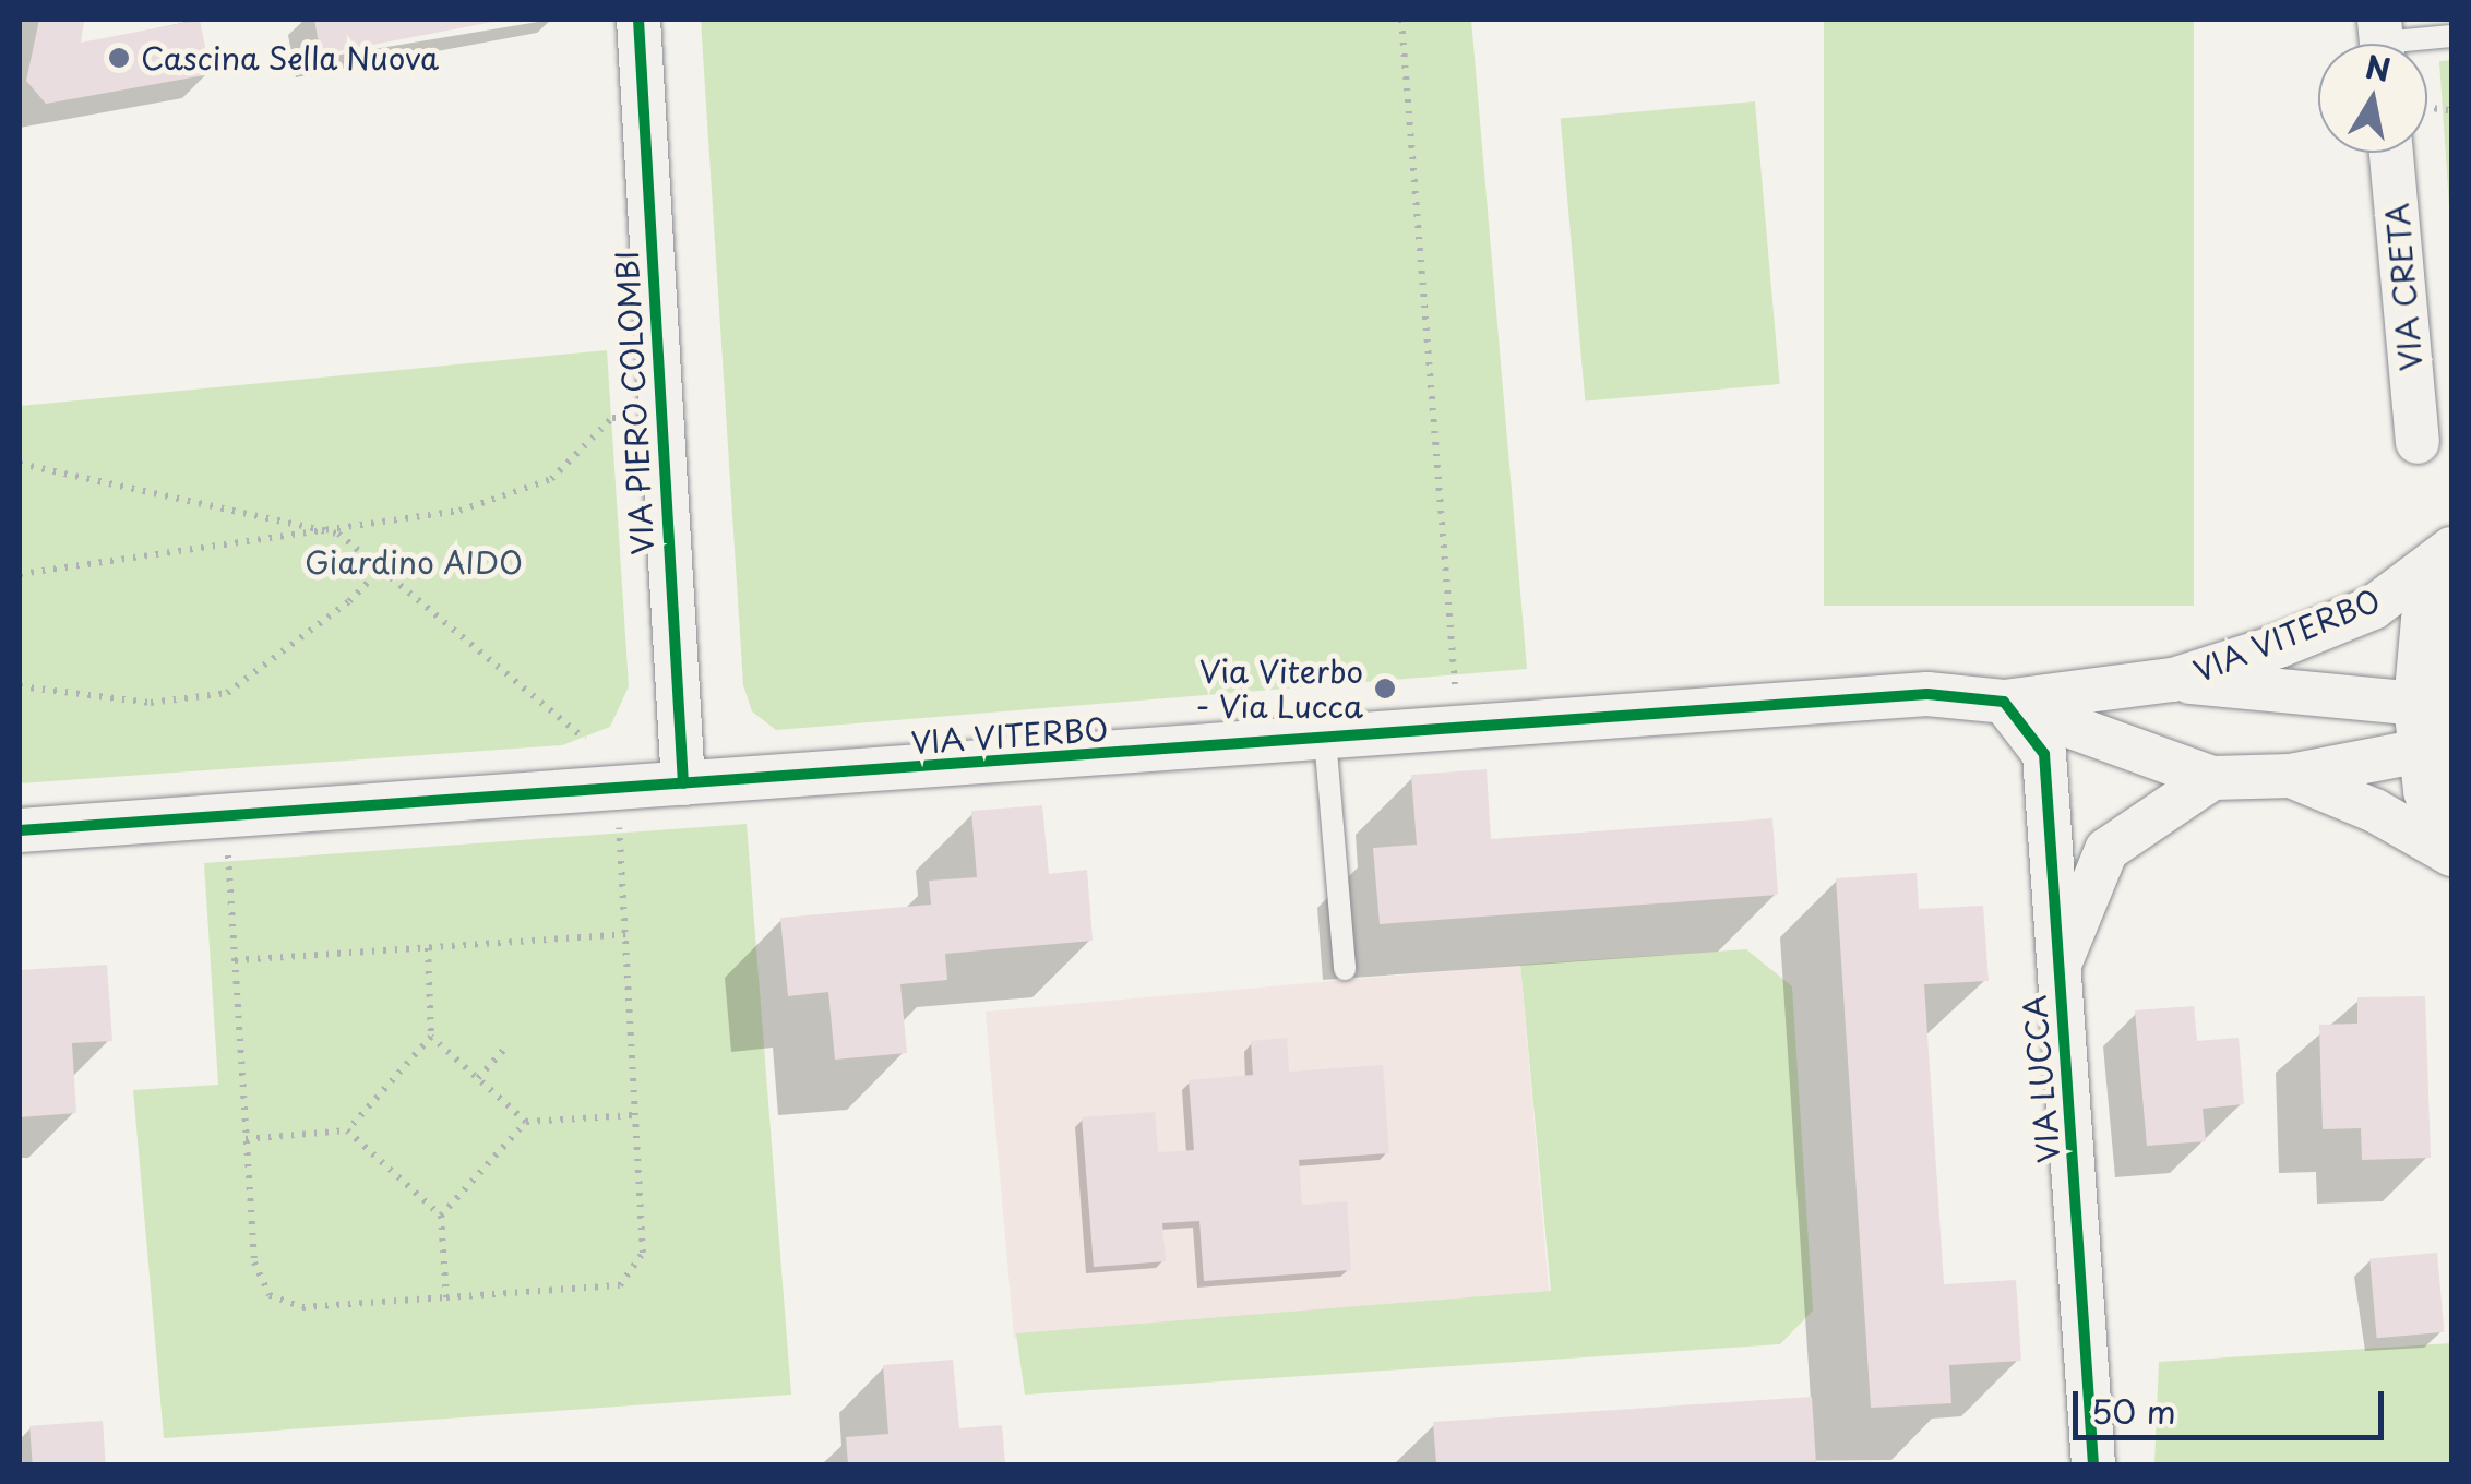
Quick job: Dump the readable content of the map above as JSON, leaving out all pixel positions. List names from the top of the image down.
{
  "streets": {
    "street": [
      "VIA CRETA",
      "VIA PIERO COLOMBI",
      "VIA VITERBO",
      "VIA LUCCA"
    ]
  },
  "crossings": [
    ["VIA PIERO COLOMBI", "VIA VITERBO"],
    ["VIA VITERBO", "VIA LUCCA"]
  ],
  "parks": ["Giardino AIDO"],
  "places": ["Cascina Sella Nuova", "Via Viterbo - Via Lucca"],
  "scale_bar": "50 m",
  "north": "top"
}
